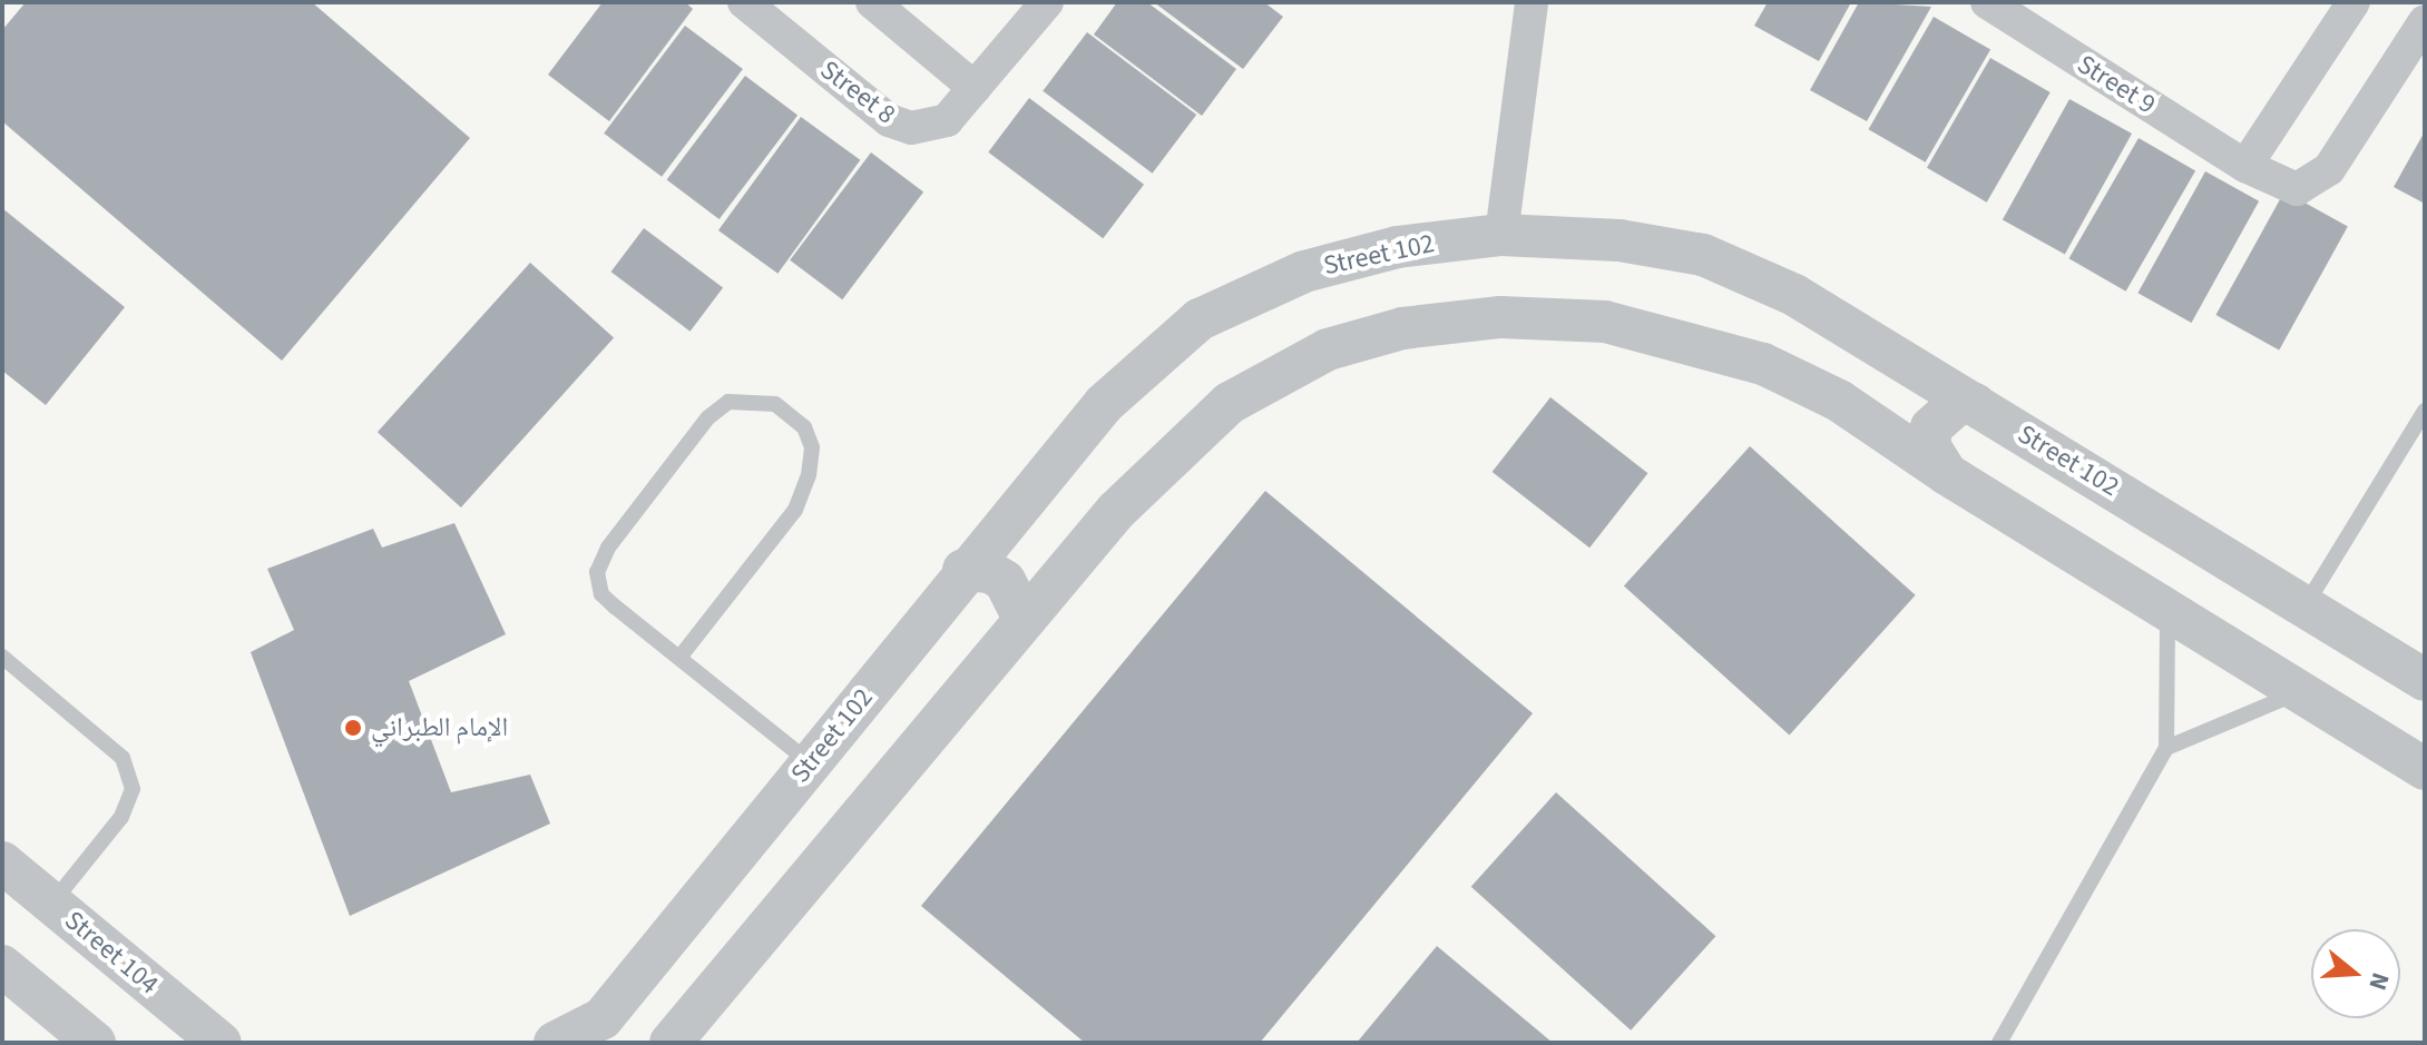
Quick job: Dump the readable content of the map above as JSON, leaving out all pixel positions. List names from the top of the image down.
{
  "streets": {
    "street": [
      "Street 9",
      "Street 8",
      "Street 102",
      "Street 104"
    ]
  },
  "places": ["الإمام الطبراني"],
  "north": "right"
}
